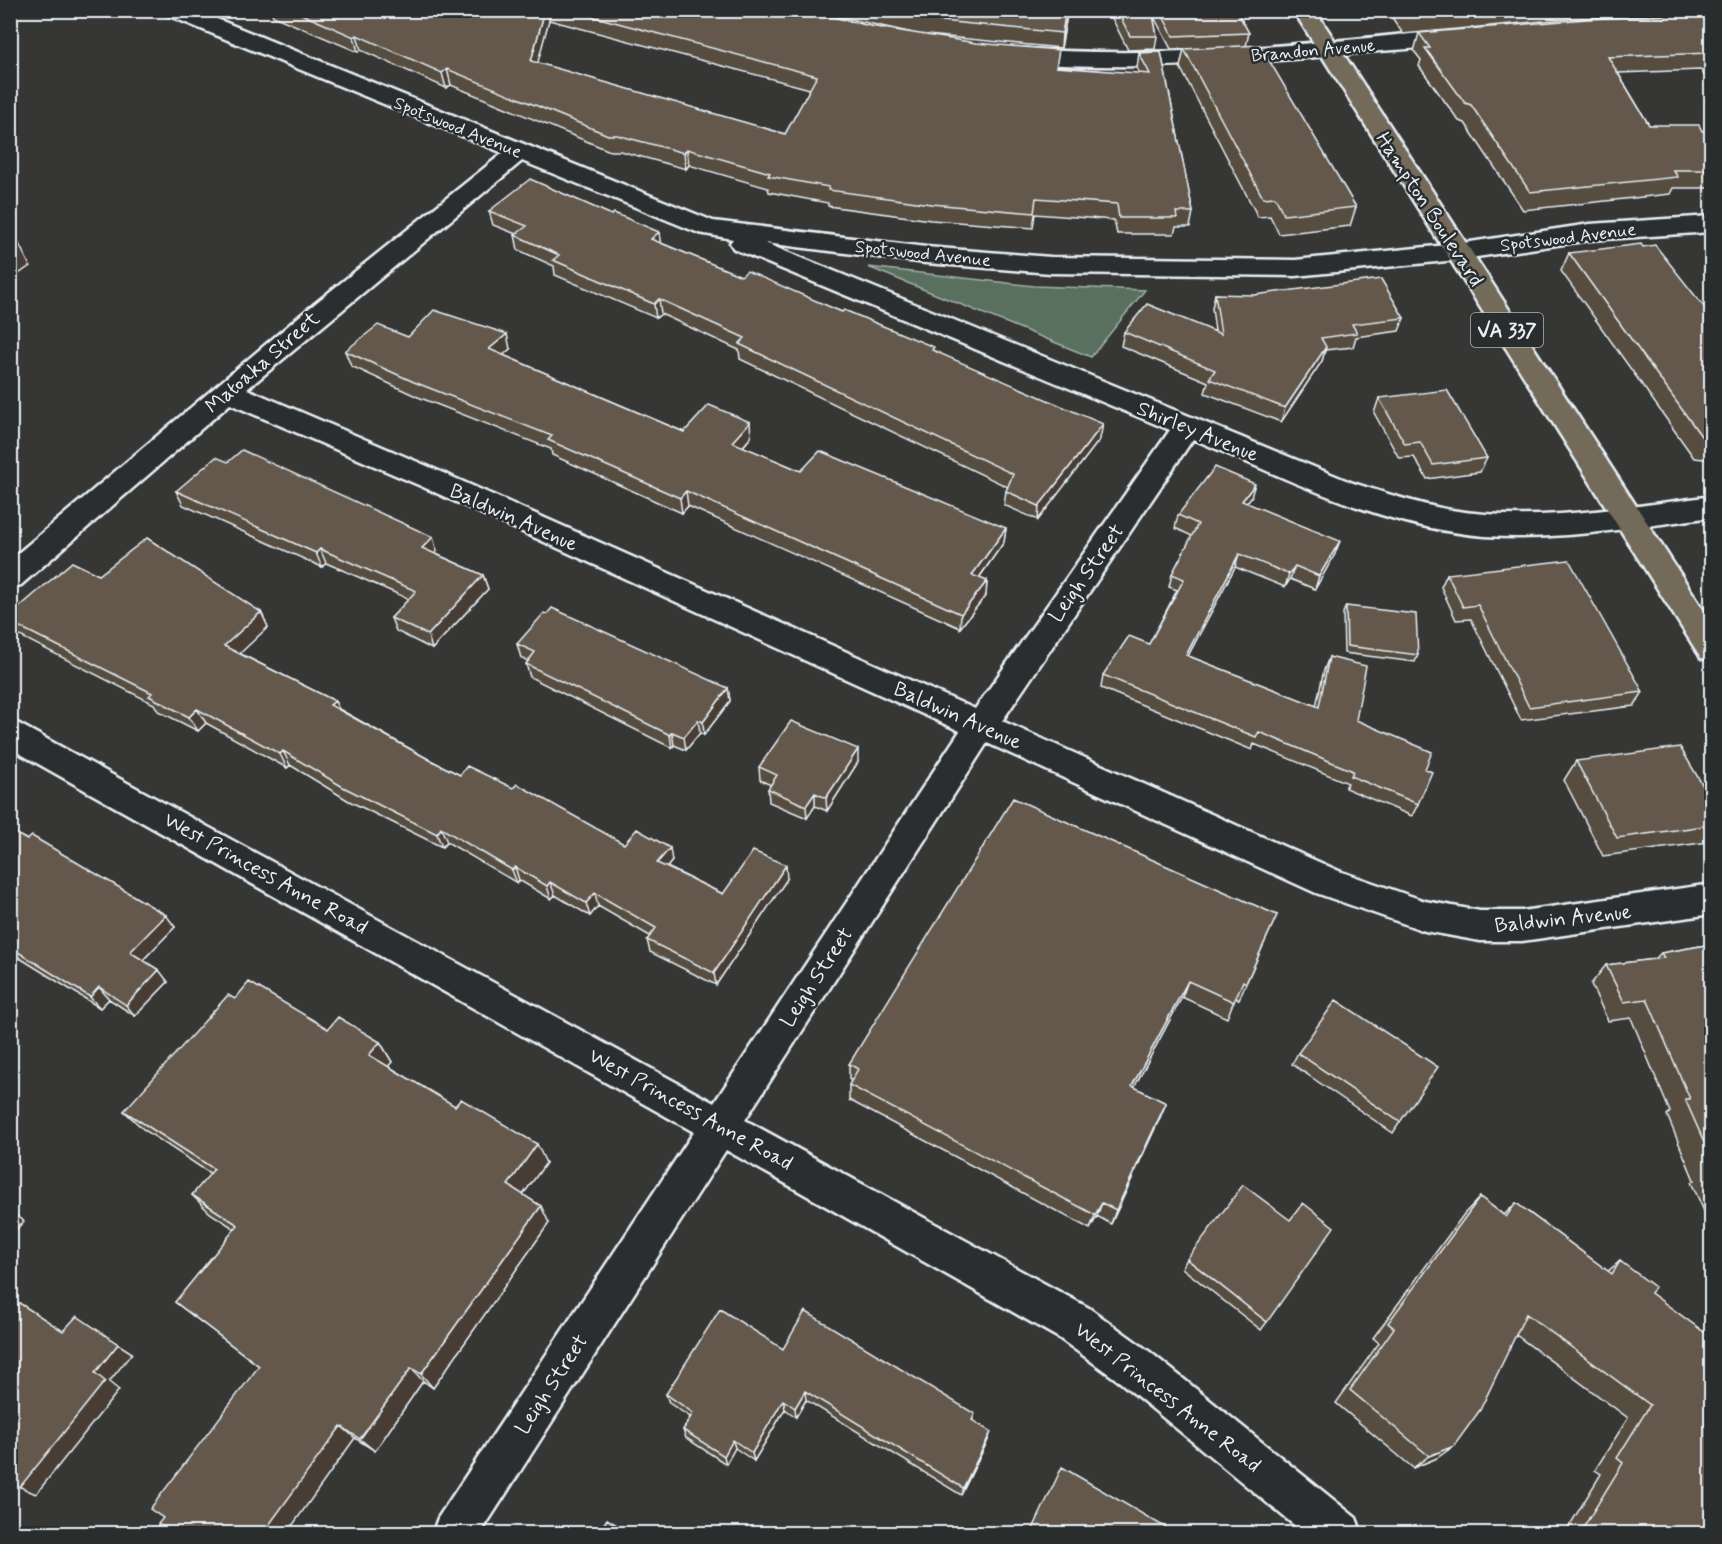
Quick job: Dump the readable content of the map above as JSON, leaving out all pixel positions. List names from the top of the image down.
{
  "streets": {
    "main road": ["Hampton Boulevard", "VA 337"],
    "street": [
      "Brandon Avenue",
      "Spotswood Avenue",
      "Matoaka Street",
      "Shirley Avenue",
      "Baldwin Avenue",
      "Leigh Street",
      "West Princess Anne Road"
    ]
  },
  "crossings": [
    ["Brandon Avenue", "Hampton Boulevard"],
    ["Spotswood Avenue", "Hampton Boulevard"],
    ["Spotswood Avenue", "Matoaka Street"],
    ["Spotswood Avenue", "Shirley Avenue"],
    ["Hampton Boulevard", "Shirley Avenue"],
    ["Matoaka Street", "Baldwin Avenue"],
    ["Shirley Avenue", "Leigh Street"],
    ["Baldwin Avenue", "Leigh Street"],
    ["Leigh Street", "West Princess Anne Road"]
  ]
}
